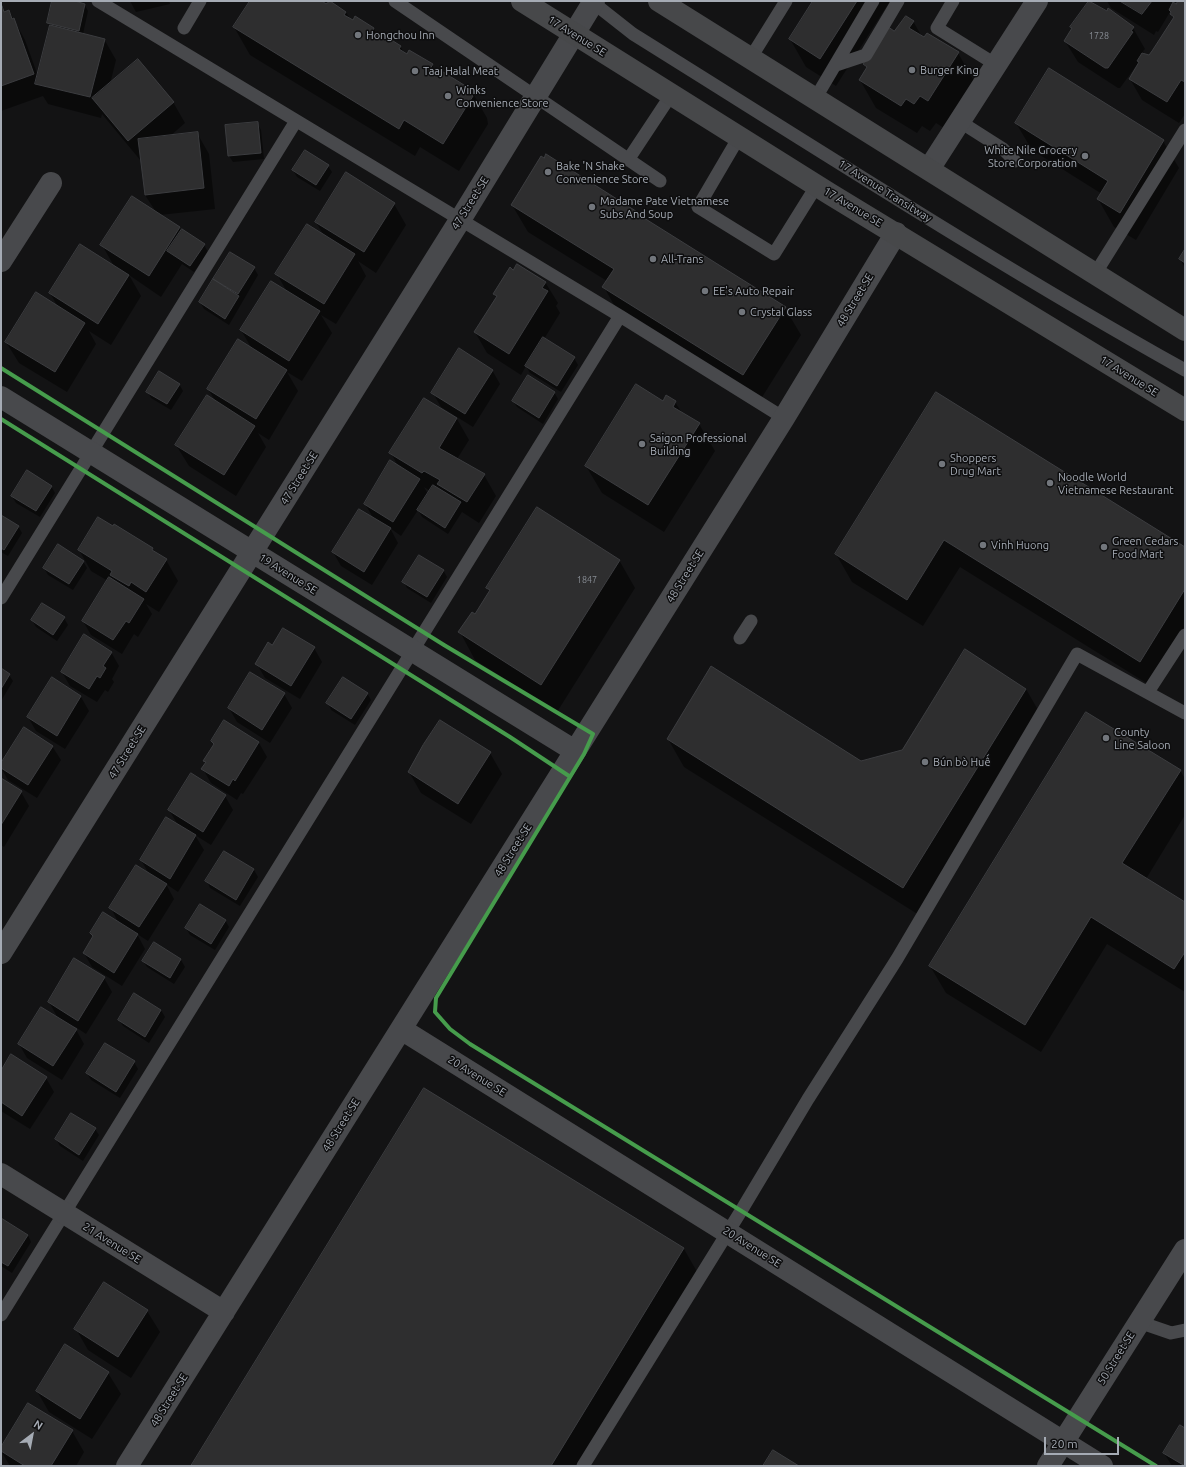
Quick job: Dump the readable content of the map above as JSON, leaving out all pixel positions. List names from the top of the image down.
{
  "streets": {
    "main road": ["17 Avenue SE"],
    "street": [
      "47 Street SE",
      "48 Street SE",
      "19 Avenue SE",
      "20 Avenue SE",
      "21 Avenue SE",
      "50 Street SE"
    ],
    "lane": ["17 Avenue Transitway"]
  },
  "crossings": [
    ["17 Avenue SE", "47 Street SE"],
    ["17 Avenue SE", "48 Street SE"],
    ["17 Avenue Transitway", "47 Street SE"],
    ["47 Street SE", "19 Avenue SE"],
    ["48 Street SE", "19 Avenue SE"],
    ["48 Street SE", "20 Avenue SE"],
    ["48 Street SE", "21 Avenue SE"],
    ["20 Avenue SE", "50 Street SE"]
  ],
  "places": [
    "Hongchou Inn",
    "Burger King",
    "Taaj Halal Meat",
    "Winks Convenience Store",
    "White Nile Grocery Store Corporation",
    "Bake 'N Shake Convenience Store",
    "Madame Pate Vietnamese Subs And Soup",
    "All-Trans",
    "EE's Auto Repair",
    "Crystal Glass",
    "Saigon Professional Building",
    "Shoppers Drug Mart",
    "Noodle World Vietnamese Restaurant",
    "Vinh Huong",
    "Green Cedars Food Mart",
    "County Line Saloon",
    "Bún bò Huế"
  ],
  "house_numbers": ["1728", "1847"],
  "scale_bar": "20 m",
  "north": "top right"
}
